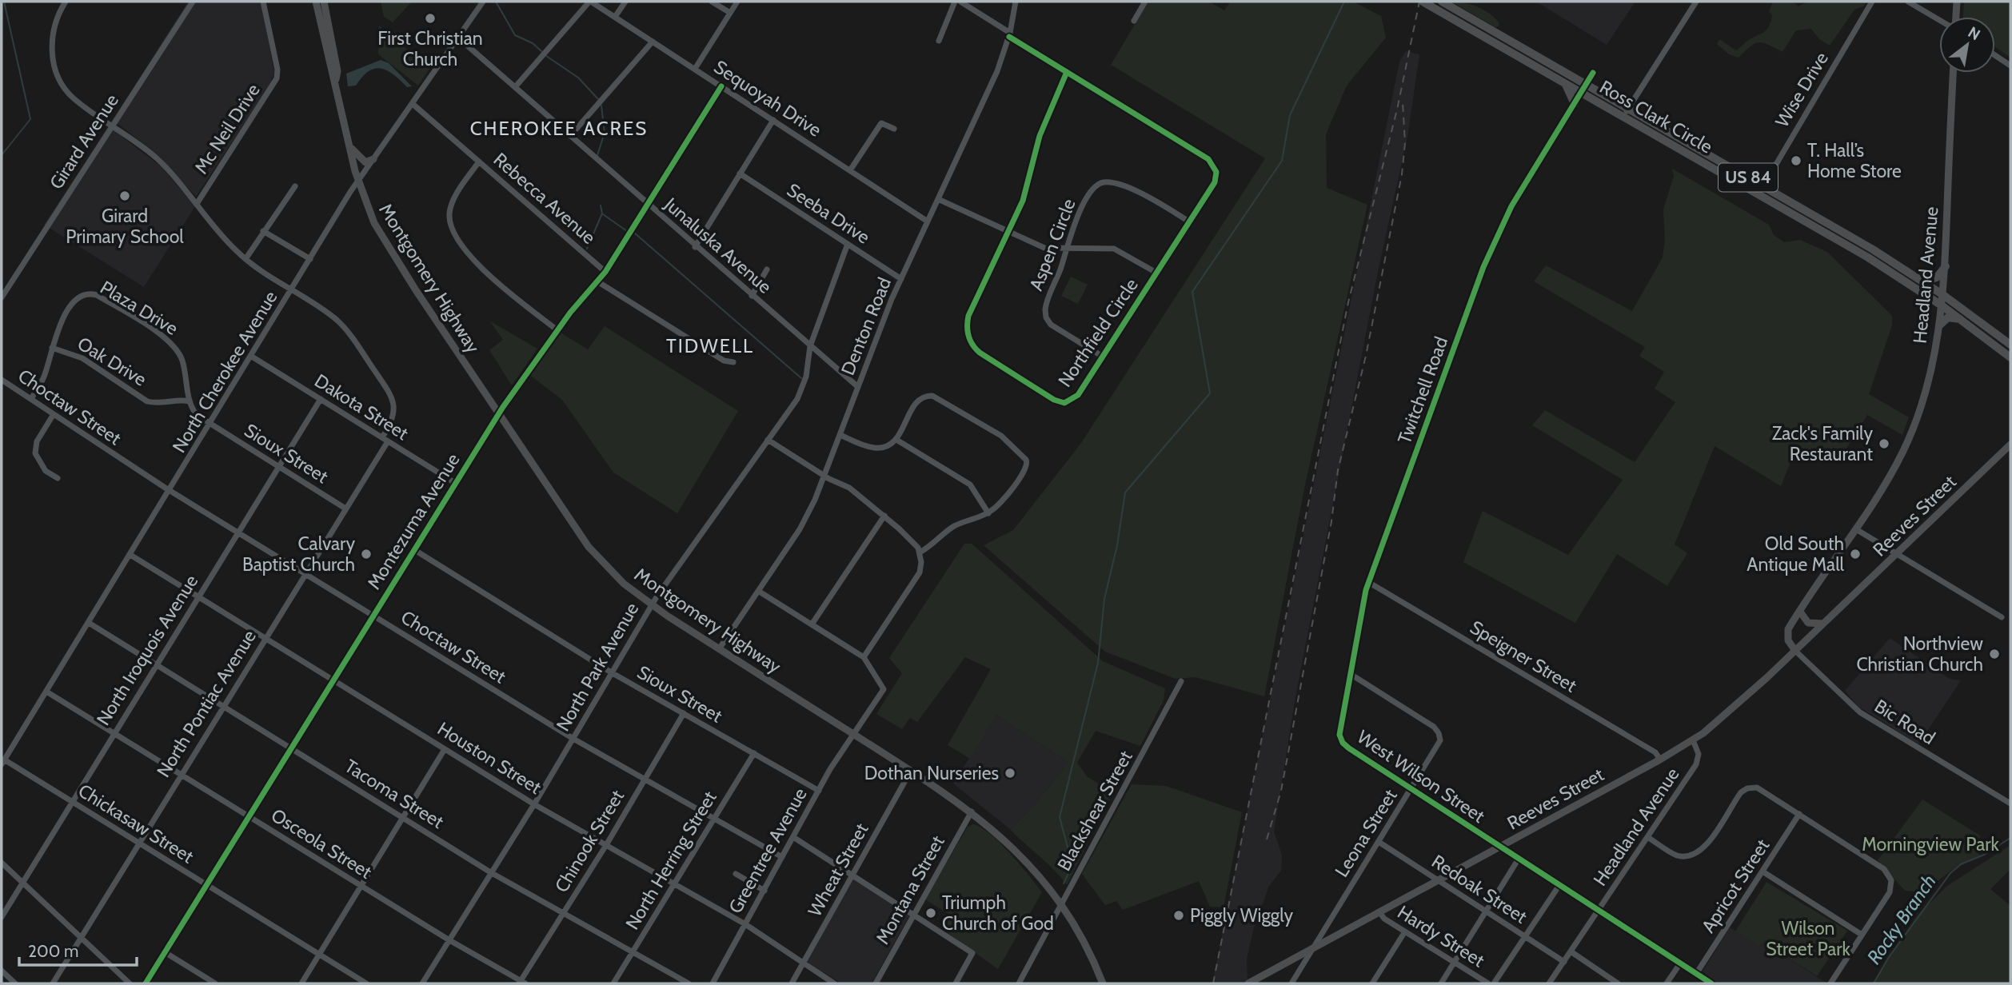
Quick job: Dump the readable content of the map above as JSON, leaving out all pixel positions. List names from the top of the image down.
{
  "streets": {
    "highway": ["Ross Clark Circle", "US 84"],
    "main road": ["Headland Avenue", "Montgomery Highway", "Reeves Street"],
    "street": [
      "Wise Drive",
      "Sequoyah Drive",
      "Mc Neil Drive",
      "Girard Avenue",
      "Rebecca Avenue",
      "Seeba Drive",
      "Aspen Circle",
      "Junaluska Avenue",
      "Plaza Drive",
      "Denton Road",
      "Northfield Circle",
      "Oak Drive",
      "North Cherokee Avenue",
      "Twitchell Road",
      "Choctaw Street",
      "Dakota Street",
      "Sioux Street",
      "Montezuma Avenue",
      "North Iroquois Avenue",
      "Speigner Street",
      "North Park Avenue",
      "North Pontiac Avenue",
      "Bic Road",
      "Houston Street",
      "West Wilson Street",
      "Tacoma Street",
      "Blackshear Street",
      "Chickasaw Street",
      "Leona Street",
      "Chinook Street",
      "Osceola Street",
      "Greentree Avenue",
      "North Herring Street",
      "Wheat Street",
      "Apricot Street",
      "Redoak Street",
      "Montana Street",
      "Hardy Street"
    ]
  },
  "crossings": [
    ["Wise Drive", "Ross Clark Circle"],
    ["Sequoyah Drive", "Denton Road"],
    ["Sequoyah Drive", "Montezuma Avenue"],
    ["Ross Clark Circle", "Headland Avenue"],
    ["Ross Clark Circle", "Twitchell Road"],
    ["Mc Neil Drive", "North Pontiac Avenue"],
    ["Girard Avenue", "North Pontiac Avenue"],
    ["Rebecca Avenue", "North Cherokee Avenue"],
    ["Rebecca Avenue", "Montezuma Avenue"],
    ["Seeba Drive", "Denton Road"],
    ["Seeba Drive", "North Park Avenue"],
    ["Aspen Circle", "Northfield Circle"],
    ["Junaluska Avenue", "Denton Road"],
    ["Junaluska Avenue", "North Cherokee Avenue"],
    ["Junaluska Avenue", "Montezuma Avenue"],
    ["Junaluska Avenue", "North Park Avenue"],
    ["Headland Avenue", "Reeves Street"],
    ["Headland Avenue", "Bic Road"],
    ["Headland Avenue", "West Wilson Street"],
    ["Headland Avenue", "Redoak Street"],
    ["Montgomery Highway", "Denton Road"],
    ["Montgomery Highway", "North Cherokee Avenue"],
    ["Montgomery Highway", "Montezuma Avenue"],
    ["Montgomery Highway", "North Park Avenue"],
    ["Montgomery Highway", "Blackshear Street"],
    ["Montgomery Highway", "Greentree Avenue"],
    ["Montgomery Highway", "Wheat Street"],
    ["Montgomery Highway", "Montana Street"],
    ["Plaza Drive", "Oak Drive"],
    ["Plaza Drive", "Choctaw Street"],
    ["Denton Road", "Northfield Circle"],
    ["North Cherokee Avenue", "Choctaw Street"],
    ["North Cherokee Avenue", "Dakota Street"],
    ["North Cherokee Avenue", "Sioux Street"],
    ["North Cherokee Avenue", "North Pontiac Avenue"],
    ["North Cherokee Avenue", "Houston Street"],
    ["North Cherokee Avenue", "Tacoma Street"],
    ["North Cherokee Avenue", "Chickasaw Street"],
    ["North Cherokee Avenue", "Osceola Street"],
    ["Twitchell Road", "Speigner Street"],
    ["Twitchell Road", "West Wilson Street"],
    ["Twitchell Road", "Leona Street"],
    ["Choctaw Street", "Montezuma Avenue"],
    ["Choctaw Street", "North Iroquois Avenue"],
    ["Choctaw Street", "North Park Avenue"],
    ["Choctaw Street", "North Pontiac Avenue"],
    ["Choctaw Street", "Chinook Street"],
    ["Choctaw Street", "Greentree Avenue"],
    ["Choctaw Street", "North Herring Street"],
    ["Dakota Street", "Montezuma Avenue"],
    ["Dakota Street", "North Iroquois Avenue"],
    ["Dakota Street", "North Pontiac Avenue"],
    ["Sioux Street", "Montezuma Avenue"],
    ["Sioux Street", "North Iroquois Avenue"],
    ["Sioux Street", "North Park Avenue"],
    ["Sioux Street", "North Pontiac Avenue"],
    ["Sioux Street", "Chinook Street"],
    ["Sioux Street", "Greentree Avenue"],
    ["Sioux Street", "North Herring Street"],
    ["Reeves Street", "Speigner Street"],
    ["Reeves Street", "Bic Road"],
    ["Reeves Street", "West Wilson Street"],
    ["Reeves Street", "Leona Street"],
    ["Reeves Street", "Redoak Street"],
    ["Reeves Street", "Hardy Street"],
    ["Montezuma Avenue", "Houston Street"],
    ["Montezuma Avenue", "Tacoma Street"],
    ["Montezuma Avenue", "Chickasaw Street"],
    ["Montezuma Avenue", "Osceola Street"],
    ["North Iroquois Avenue", "Houston Street"],
    ["North Iroquois Avenue", "Tacoma Street"],
    ["North Iroquois Avenue", "Chickasaw Street"],
    ["North Iroquois Avenue", "Osceola Street"],
    ["North Park Avenue", "Houston Street"],
    ["North Park Avenue", "Tacoma Street"],
    ["North Park Avenue", "Osceola Street"],
    ["North Pontiac Avenue", "Houston Street"],
    ["North Pontiac Avenue", "Tacoma Street"],
    ["North Pontiac Avenue", "Chickasaw Street"],
    ["North Pontiac Avenue", "Osceola Street"],
    ["Houston Street", "Chinook Street"],
    ["Houston Street", "Greentree Avenue"],
    ["Houston Street", "North Herring Street"],
    ["Houston Street", "Wheat Street"],
    ["West Wilson Street", "Leona Street"],
    ["West Wilson Street", "Apricot Street"],
    ["Tacoma Street", "Chinook Street"],
    ["Tacoma Street", "North Herring Street"],
    ["Leona Street", "Redoak Street"],
    ["Chinook Street", "Osceola Street"]
  ],
  "districts": ["CHEROKEE ACRES", "TIDWELL"],
  "water": ["Rocky Branch"],
  "parks": ["Morningview Park", "Wilson Street Park"],
  "places": [
    "First Christian Church",
    "T. Hall’s Home Store",
    "Girard Primary School",
    "Zack's Family Restaurant",
    "Calvary Baptist Church",
    "Old South Antique Mall",
    "Northview Christian Church",
    "Dothan Nurseries",
    "Triumph Church of God",
    "Piggly Wiggly"
  ],
  "scale_bar": "200 m",
  "north": "top right"
}
